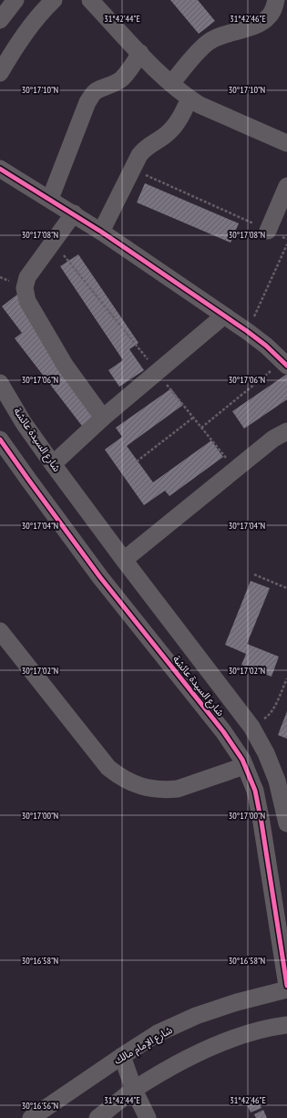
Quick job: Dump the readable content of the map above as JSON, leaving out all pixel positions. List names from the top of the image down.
{
  "streets": {
    "street": ["شارع السيدة عائشة", "شارع الإمام مالك"]
  },
  "coordinates": [
    "31°42'44\"E",
    "31°42'46\"E",
    "30°17'10\"N",
    "30°17'08\"N",
    "30°17'06\"N",
    "30°17'04\"N",
    "30°17'02\"N",
    "30°17'00\"N",
    "30°16'58\"N",
    "30°16'56\"N"
  ]
}
